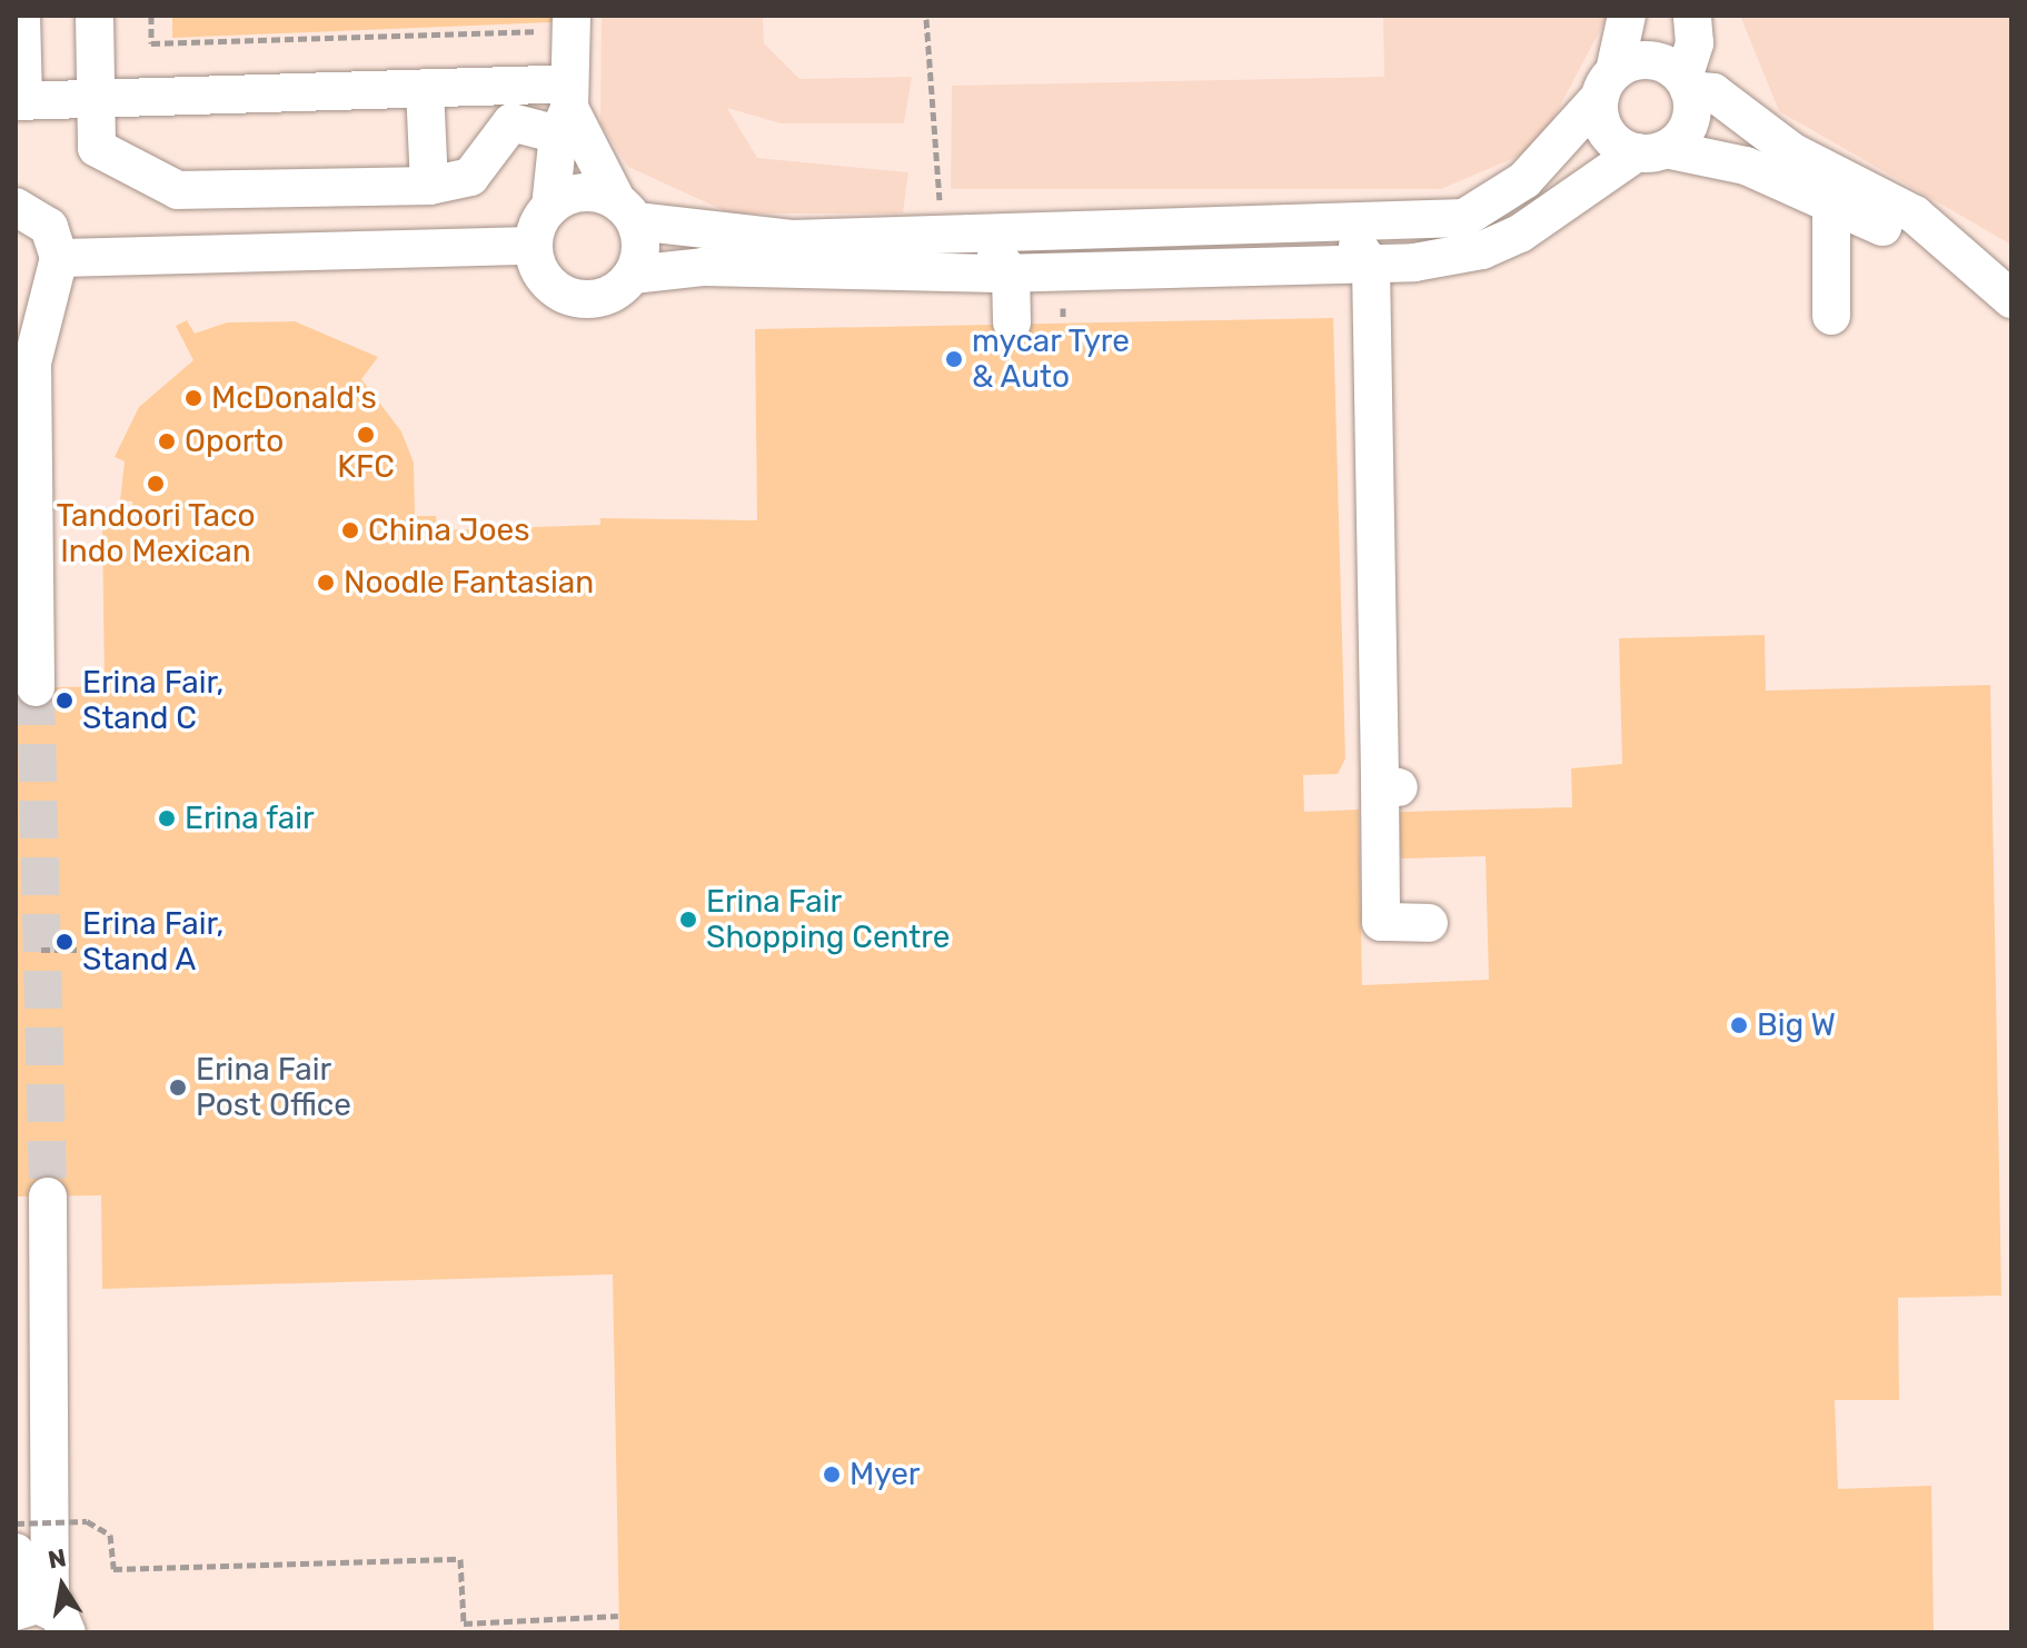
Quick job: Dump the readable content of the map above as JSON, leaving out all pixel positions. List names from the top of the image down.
{
  "places": [
    "mycar Tyre & Auto",
    "McDonald's",
    "KFC",
    "Oporto",
    "Tandoori Taco Indo Mexican",
    "China Joes",
    "Noodle Fantasian",
    "Erina Fair, Stand C",
    "Erina fair",
    "Erina Fair Shopping Centre",
    "Erina Fair, Stand A",
    "Big W",
    "Erina Fair Post Office",
    "Myer"
  ],
  "north": "top"
}
